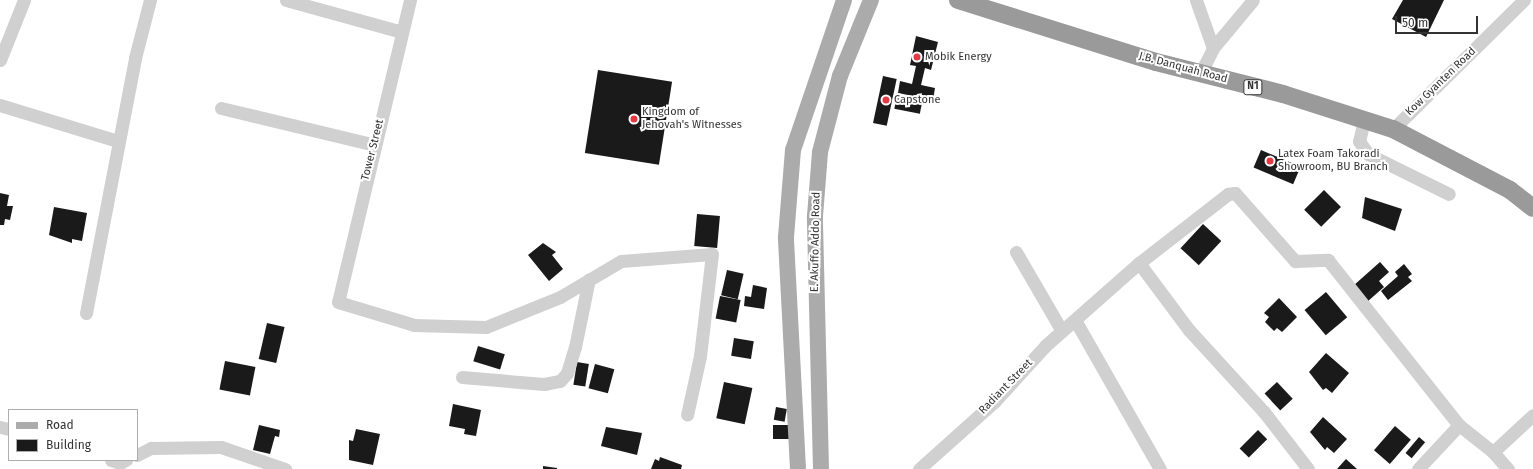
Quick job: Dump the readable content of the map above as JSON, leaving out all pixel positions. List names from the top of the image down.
{
  "streets": {
    "highway": ["J.B. Danquah Road", "N1"],
    "main road": ["E. Akuffo Addo Road"],
    "street": ["Kow Gyanten Road", "Tower Street", "Radiant Street"]
  },
  "crossings": [
    ["J.B. Danquah Road", "Kow Gyanten Road"]
  ],
  "places": [
    "Mobik Energy",
    "Capstone",
    "Kingdom of Jehovah's Witnesses",
    "Latex Foam Takoradi Showroom, BU Branch"
  ],
  "legend": ["Road", "Building"],
  "scale_bar": "50 m"
}
